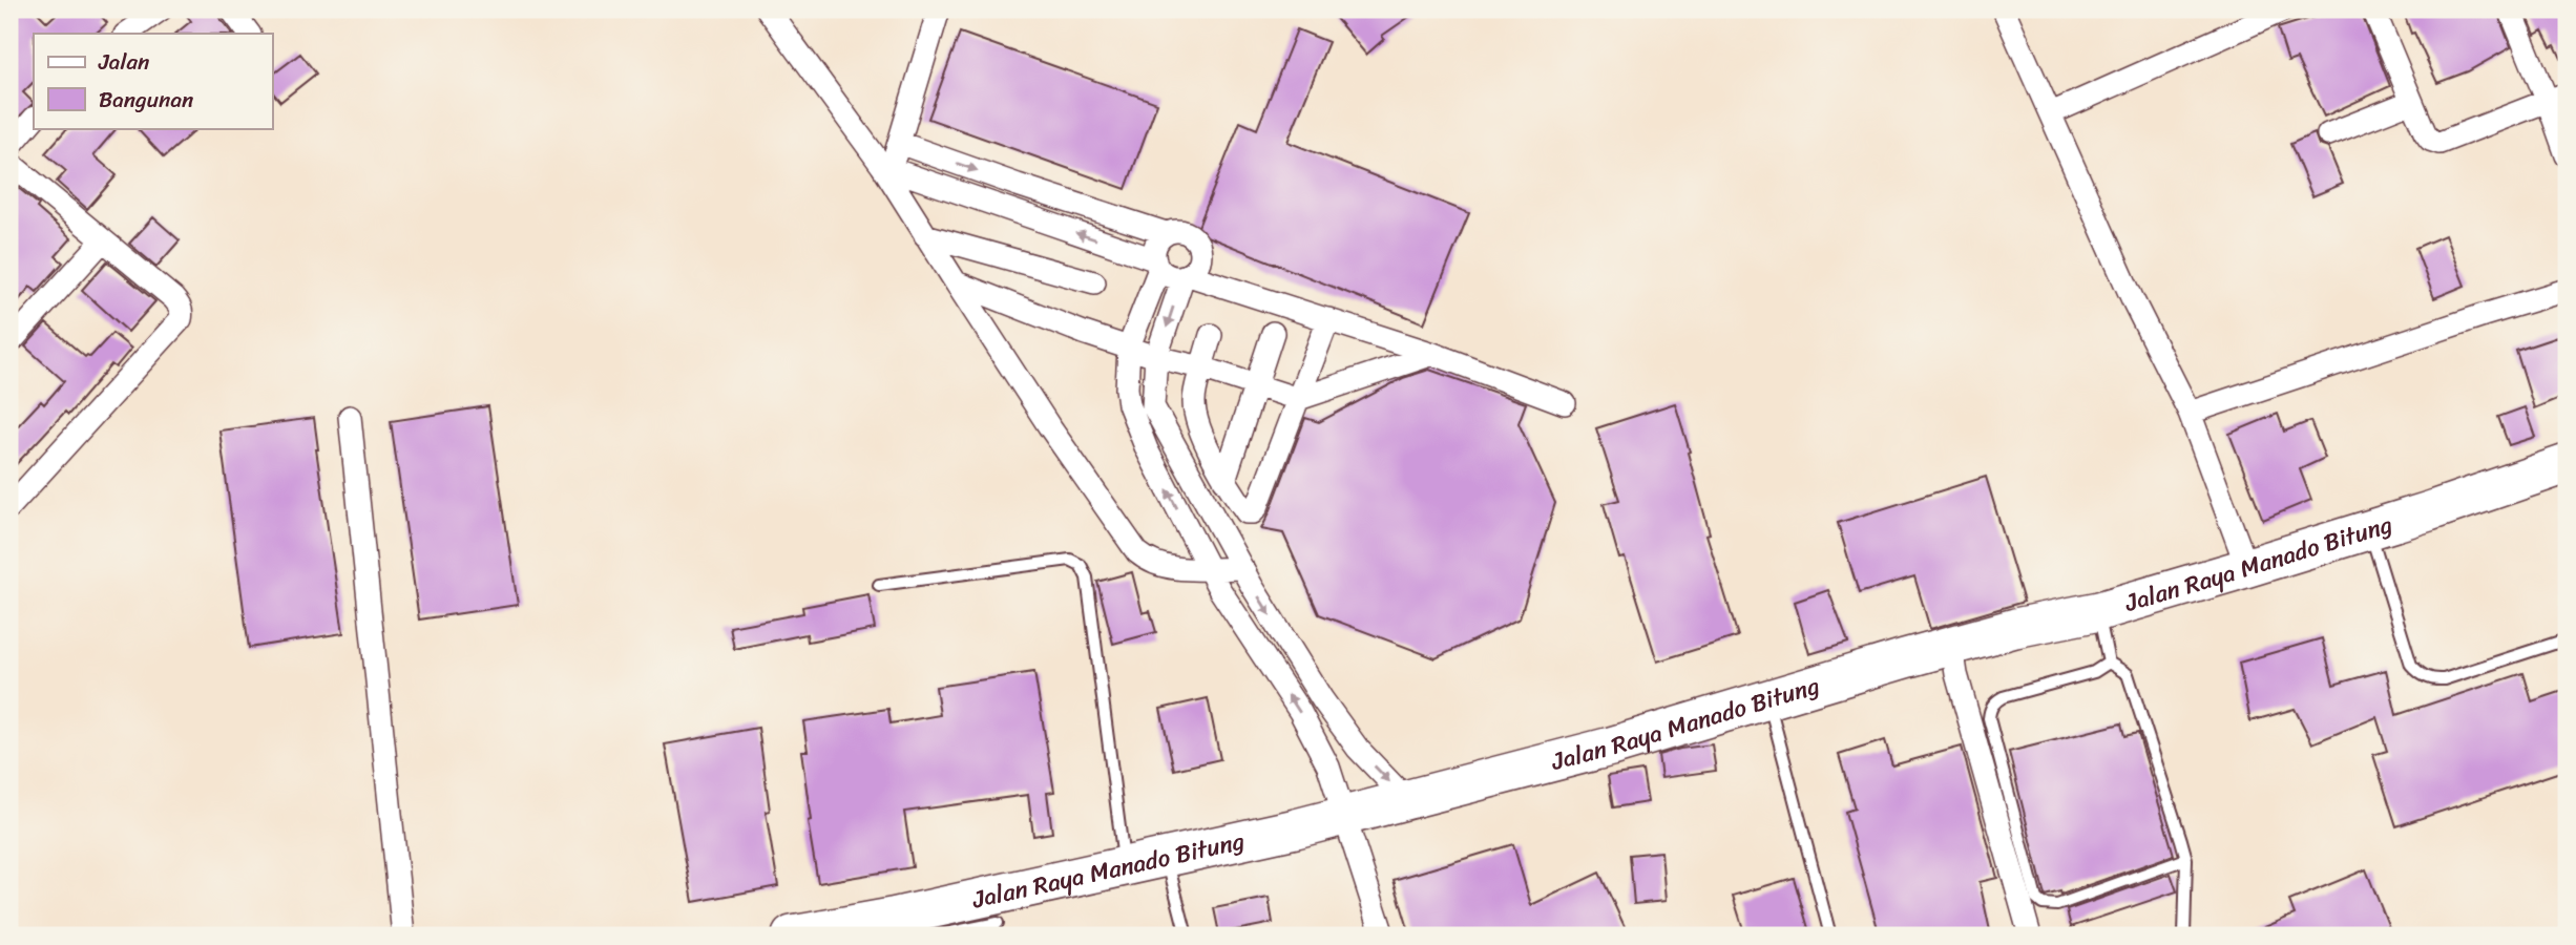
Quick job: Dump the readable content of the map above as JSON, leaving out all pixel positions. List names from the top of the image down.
{
  "streets": {
    "highway": ["Jalan Raya Manado Bitung"]
  },
  "legend": ["Jalan", "Bangunan"]
}
